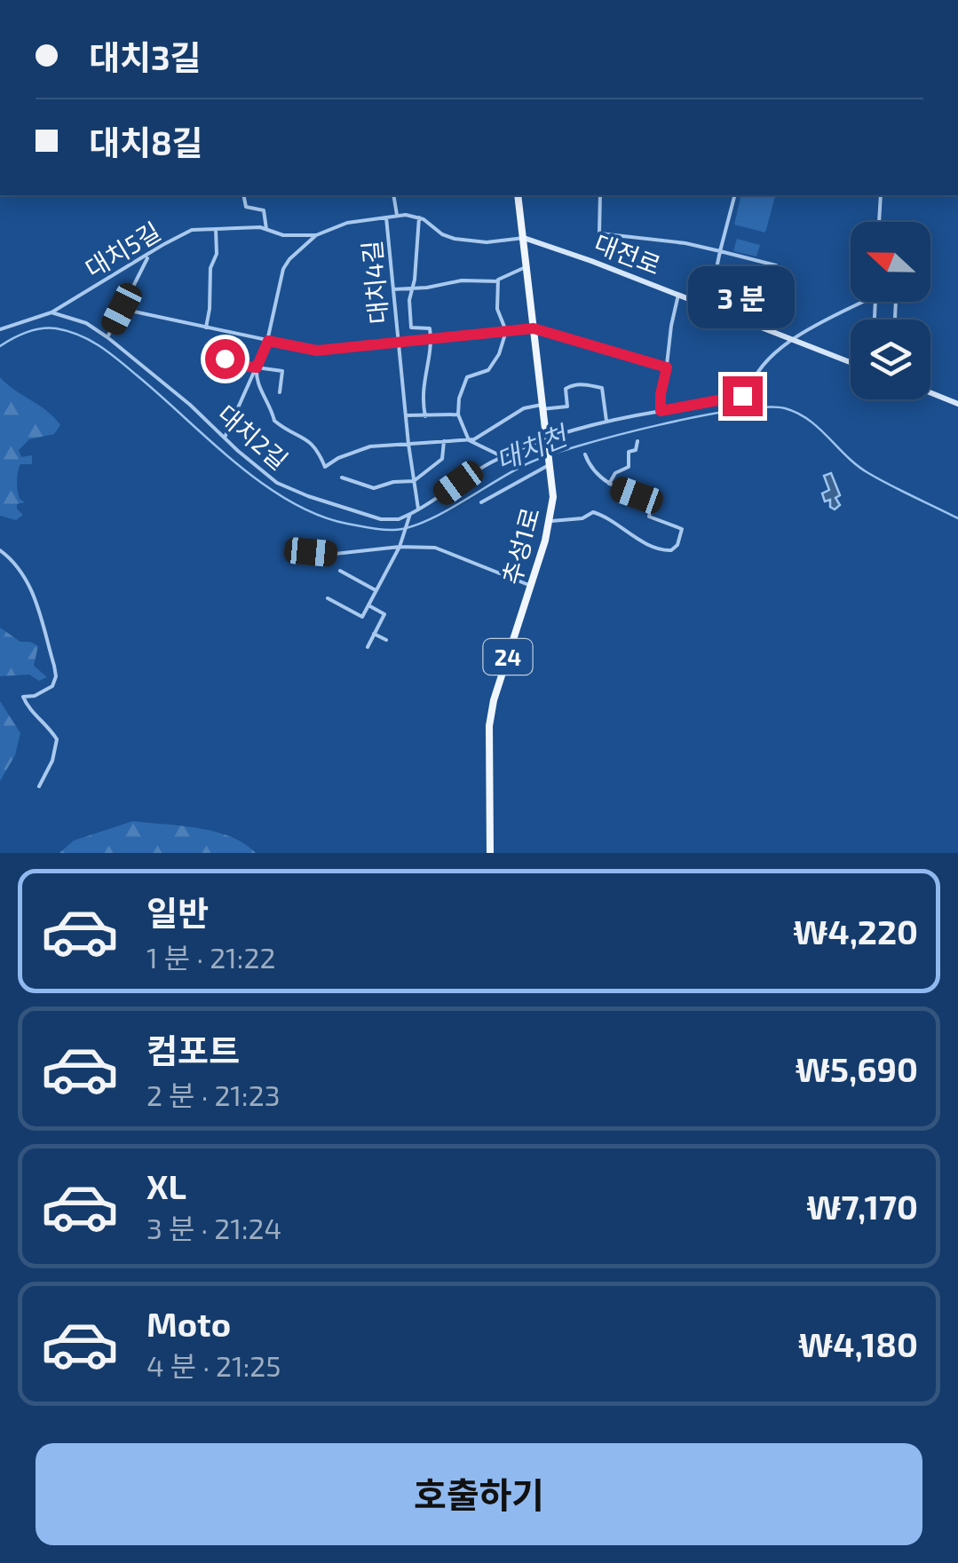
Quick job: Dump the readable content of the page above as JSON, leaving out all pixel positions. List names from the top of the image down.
{
  "streets": {
    "main road": ["추성1로", "24"],
    "street": [
      "대치5길",
      "대전로",
      "대치4길",
      "대치2길"
    ]
  },
  "crossings": [
    ["대치5길", "대전로"],
    ["대치5길", "대치4길"],
    ["대치5길", "대치2길"],
    ["대치5길", "추성1로"],
    ["대전로", "대치2길"],
    ["대전로", "추성1로"],
    ["대치4길", "추성1로"],
    ["대치2길", "추성1로"]
  ],
  "water": ["대치천"],
  "north": "left",
  "page": {
    "banner": ["대치3길", "대치8길"],
    "bubble": "3 분",
    "list": [
      {
        "name": "일반",
        "note": "1 분 · 21:22",
        "value": "₩4,220"
      },
      {
        "name": "컴포트",
        "note": "2 분 · 21:23",
        "value": "₩5,690"
      },
      {
        "name": "XL",
        "note": "3 분 · 21:24",
        "value": "₩7,170"
      },
      {
        "name": "Moto",
        "note": "4 분 · 21:25",
        "value": "₩4,180"
      }
    ],
    "buttons": "호출하기"
  }
}
